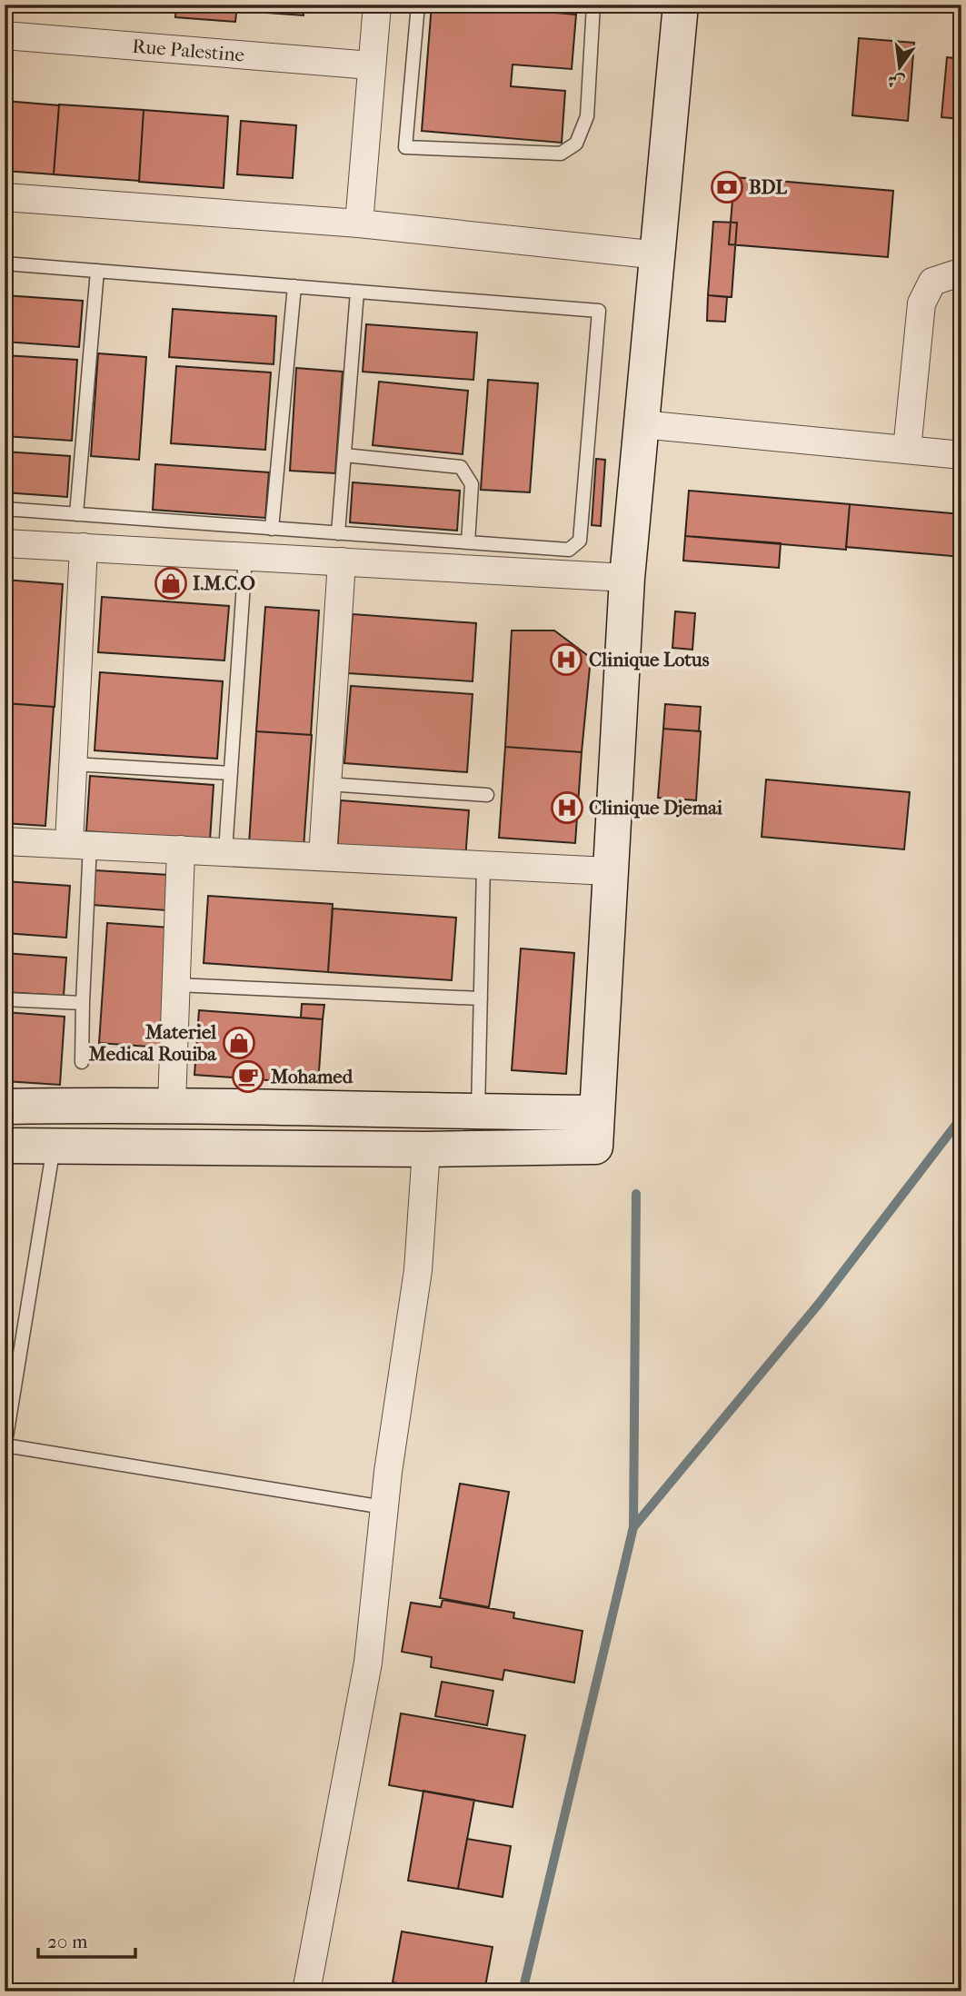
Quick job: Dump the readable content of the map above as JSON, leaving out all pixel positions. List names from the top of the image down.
{
  "streets": {
    "street": ["Rue Palestine"]
  },
  "places": {
    "bank": ["BDL"],
    "shop": ["I.M.C.O", "Materiel Medical Rouiba"],
    "hospital": ["Clinique Lotus", "Clinique Djemai"],
    "cafe": ["Mohamed"]
  },
  "scale_bar": "20 m",
  "north": "bottom"
}
